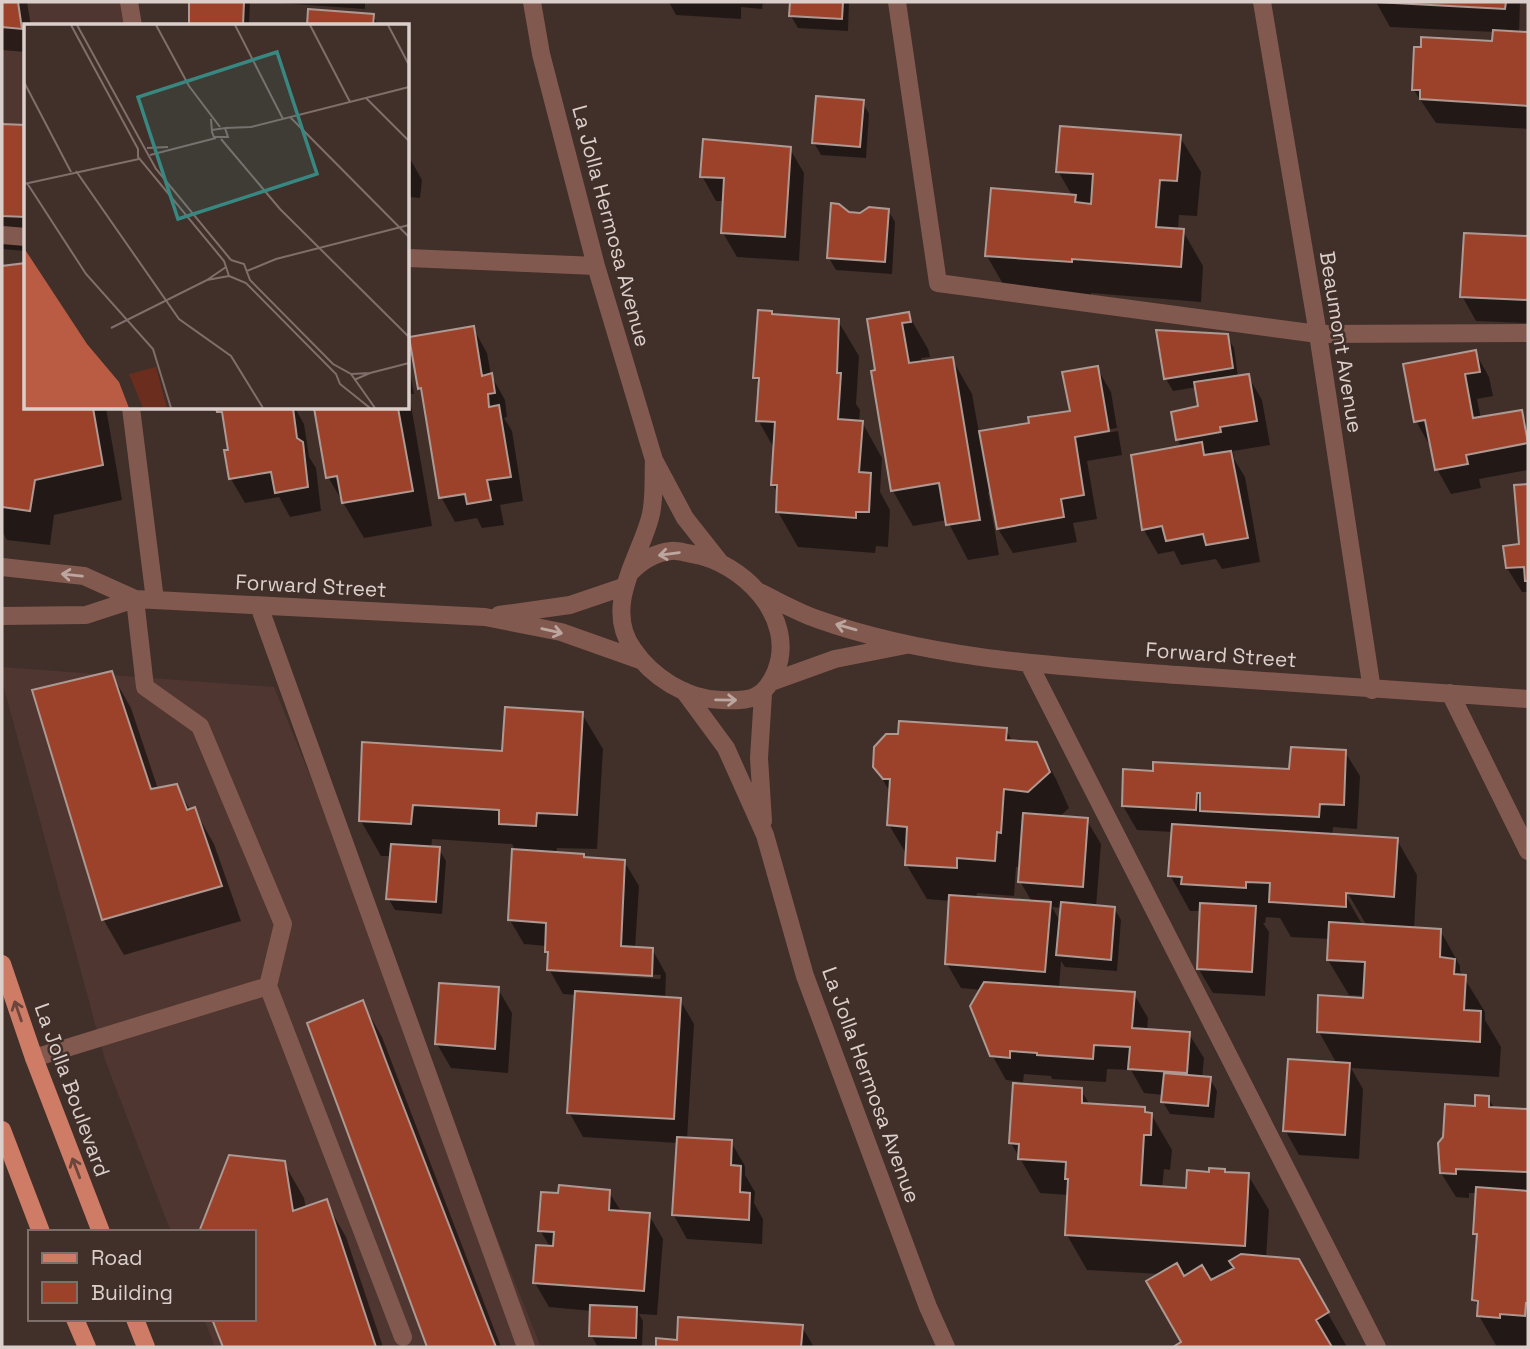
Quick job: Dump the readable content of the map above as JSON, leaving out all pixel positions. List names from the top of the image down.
{
  "streets": {
    "main road": ["La Jolla Boulevard"],
    "street": ["La Jolla Hermosa Avenue", "Beaumont Avenue", "Forward Street"]
  },
  "crossings": [
    ["La Jolla Hermosa Avenue", "Forward Street"],
    ["Beaumont Avenue", "Forward Street"]
  ],
  "legend": ["Road", "Building"]
}
